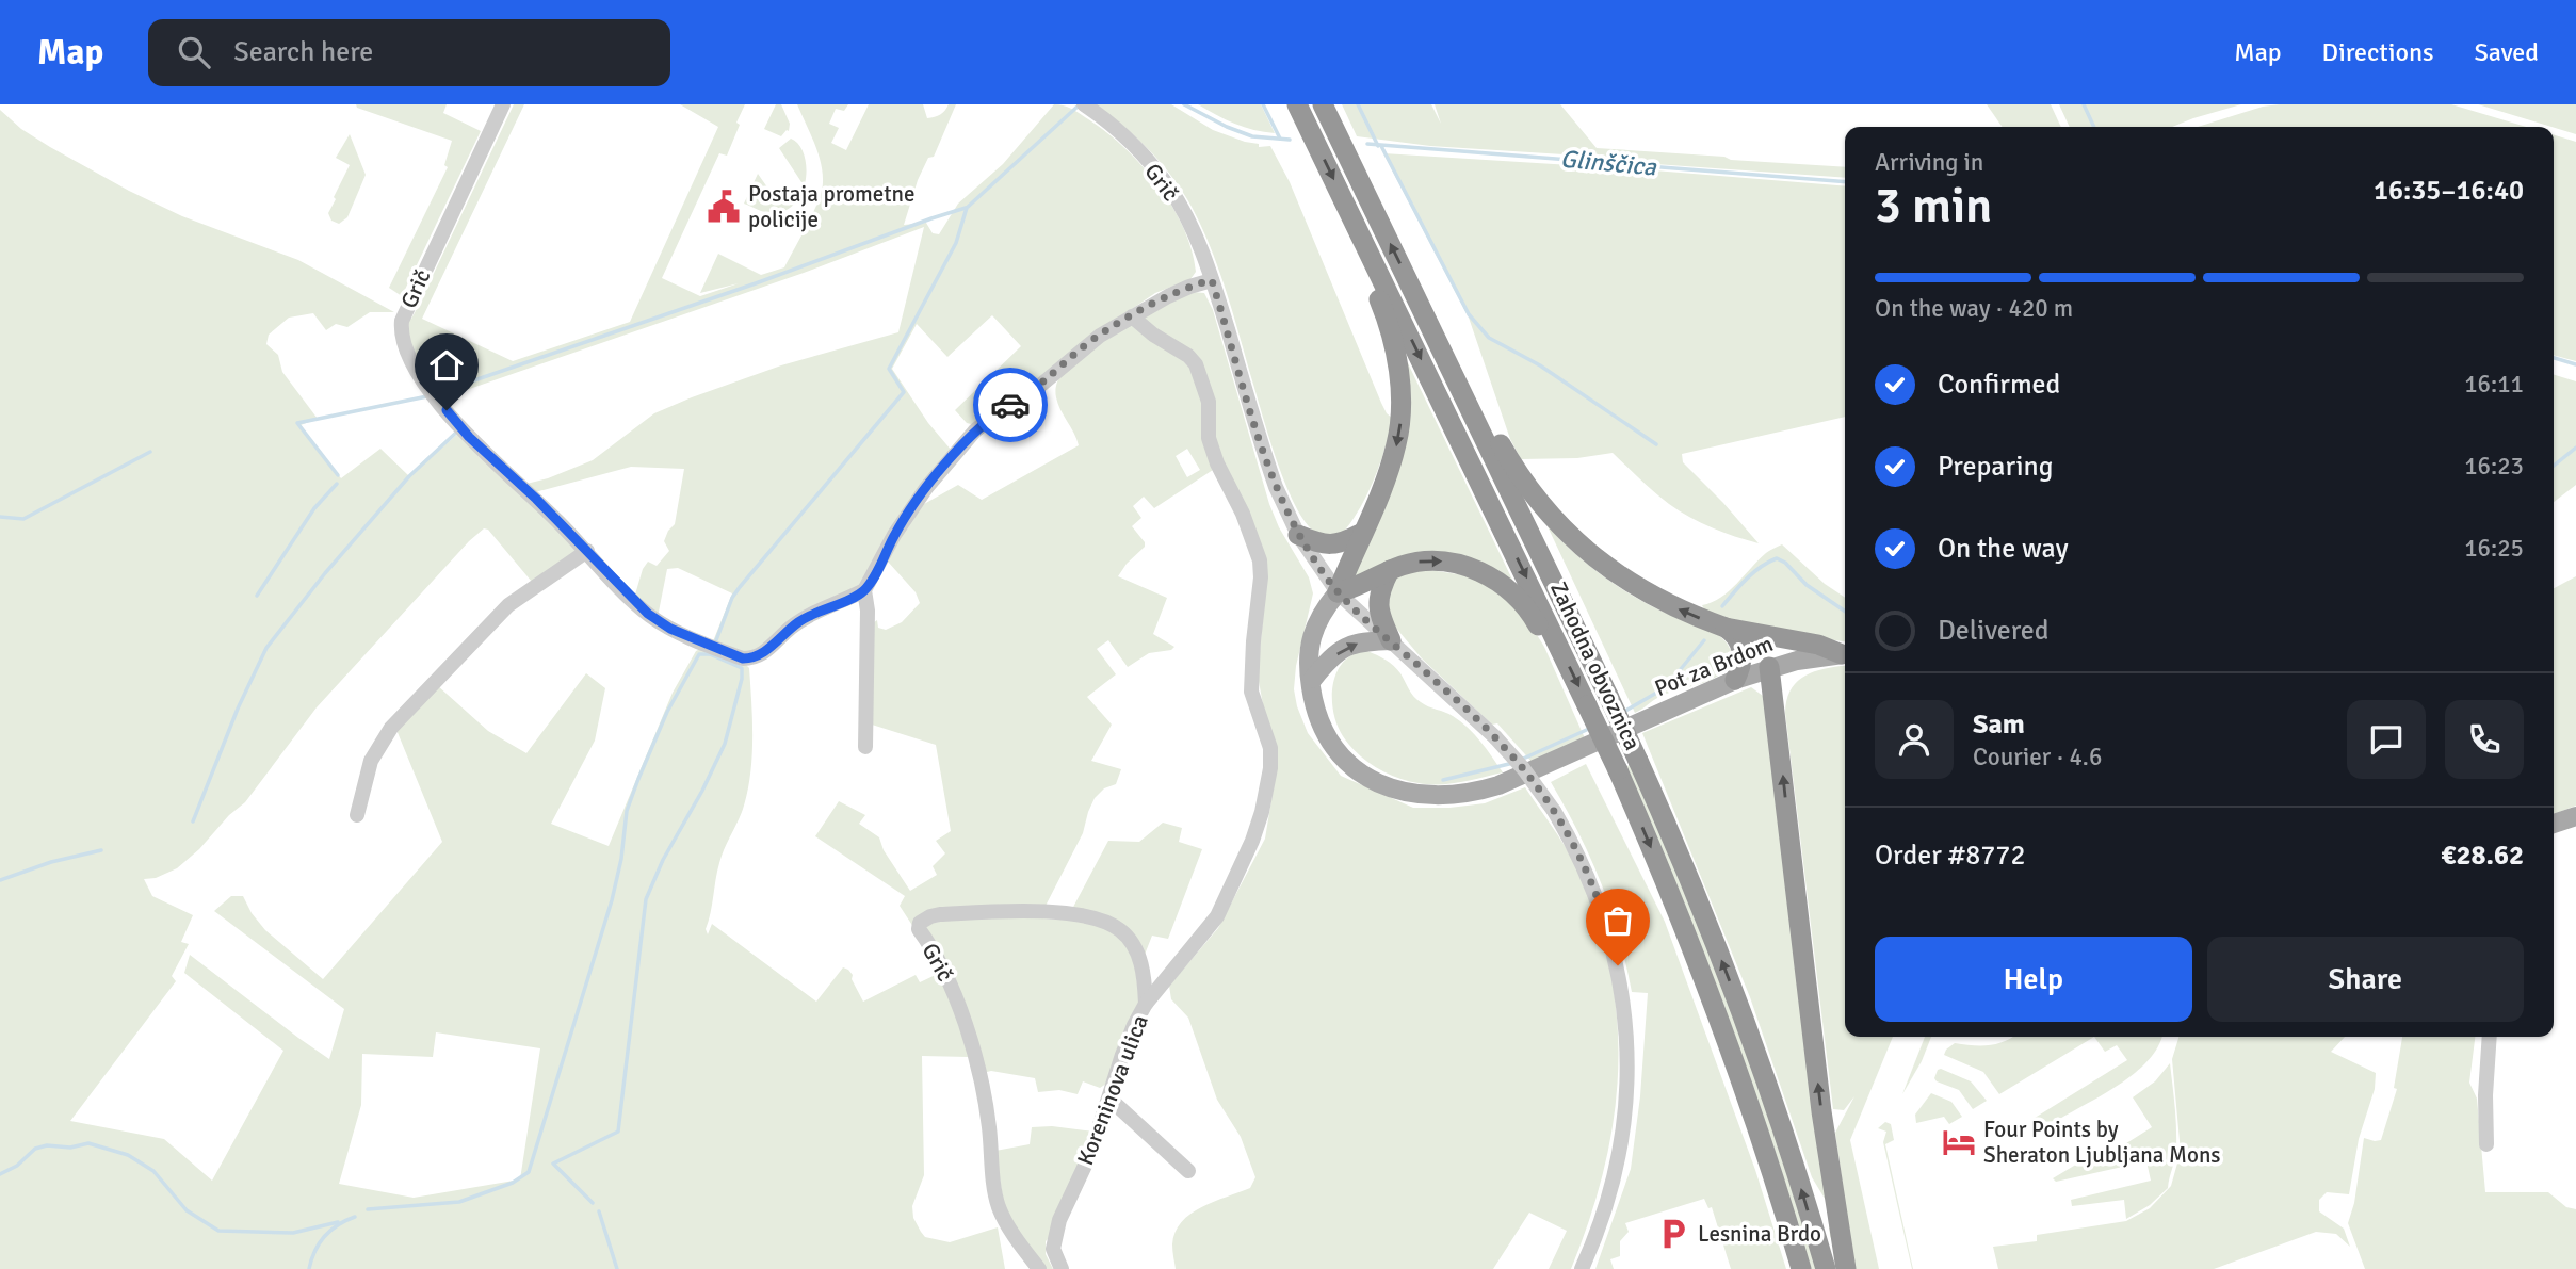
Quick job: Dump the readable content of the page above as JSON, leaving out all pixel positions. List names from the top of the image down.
{
  "streets": {
    "highway": ["Zahodna obvoznica"],
    "main road": ["Pot za Brdom"],
    "street": ["Grič", "Koreninova ulica"]
  },
  "crossings": [
    ["Grič", "Koreninova ulica"]
  ],
  "water": ["Glinščica"],
  "places": {
    "public building": ["Postaja prometne policije"],
    "hotel": ["Four Points by Sheraton Ljubljana Mons"],
    "parking": ["Lesnina Brdo"]
  },
  "page": {
    "header": "Map",
    "search": "Search here",
    "nav": ["Map", "Directions", "Saved"],
    "heading": ["3 min", "Arriving in", "16:35–16:40"],
    "panel": [
      "Sam",
      "Courier · 4.6",
      "Order #8772",
      "€28.62"
    ],
    "bar": "On the way · 420 m",
    "list": [
      ["Confirmed", "16:11"],
      ["Preparing", "16:23"],
      ["On the way", "16:25"],
      "Delivered"
    ],
    "buttons": ["Help", "Share"]
  }
}
